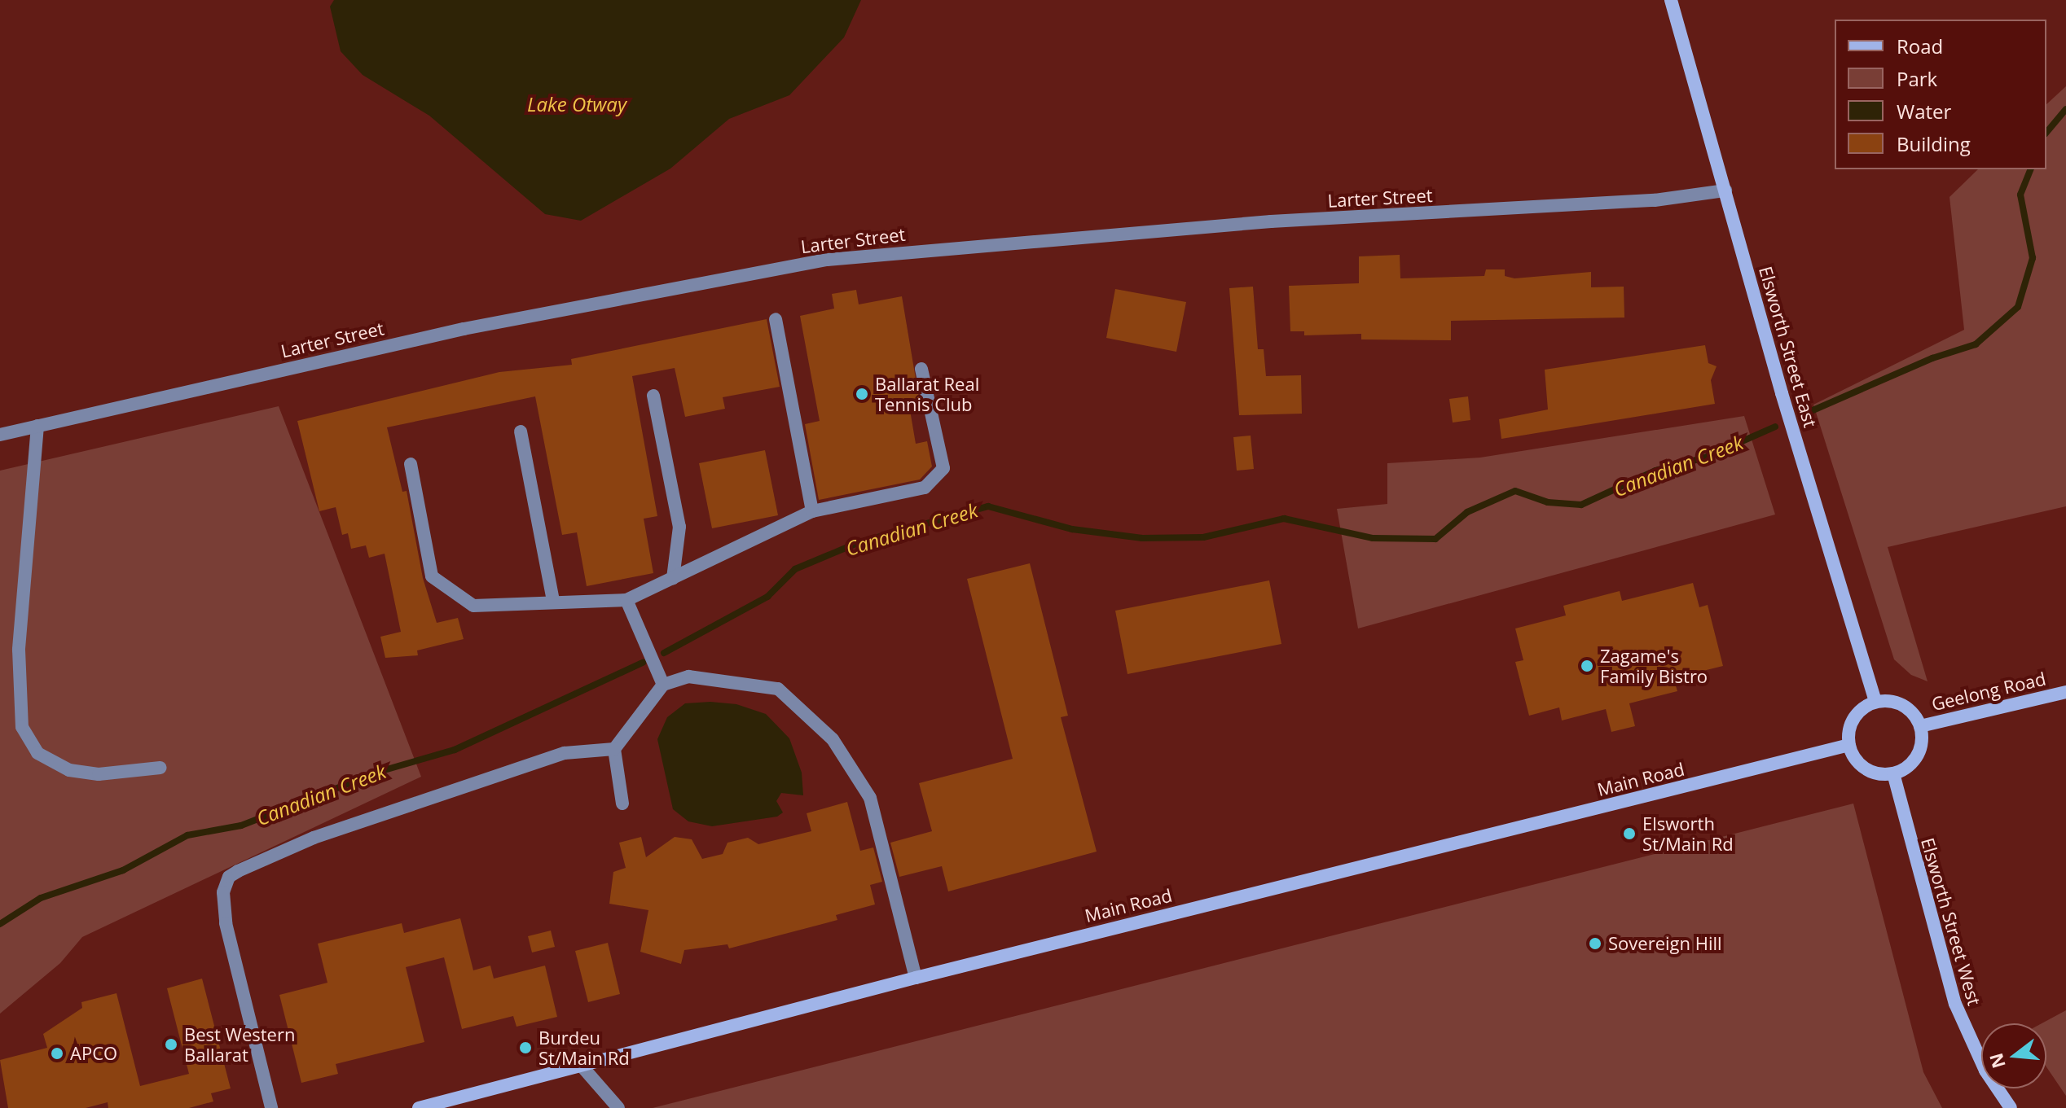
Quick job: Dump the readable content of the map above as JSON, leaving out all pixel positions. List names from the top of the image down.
{
  "streets": {
    "main road": [
      "Elsworth Street East",
      "Geelong Road",
      "Main Road",
      "Elsworth Street West"
    ],
    "street": ["Larter Street"]
  },
  "crossings": [
    ["Larter Street", "Elsworth Street East"],
    ["Elsworth Street East", "Geelong Road"],
    ["Elsworth Street East", "Main Road"],
    ["Elsworth Street East", "Elsworth Street West"],
    ["Geelong Road", "Main Road"],
    ["Geelong Road", "Elsworth Street West"],
    ["Main Road", "Elsworth Street West"]
  ],
  "water": ["Lake Otway", "Canadian Creek"],
  "places": [
    "Ballarat Real Tennis Club",
    "Zagame's Family Bistro",
    "Elsworth St/Main Rd",
    "Sovereign Hill",
    "Best Western Ballarat",
    "Burdeu St/Main Rd",
    "APCO"
  ],
  "legend": [
    "Road",
    "Park",
    "Water",
    "Building"
  ],
  "north": "left"
}
